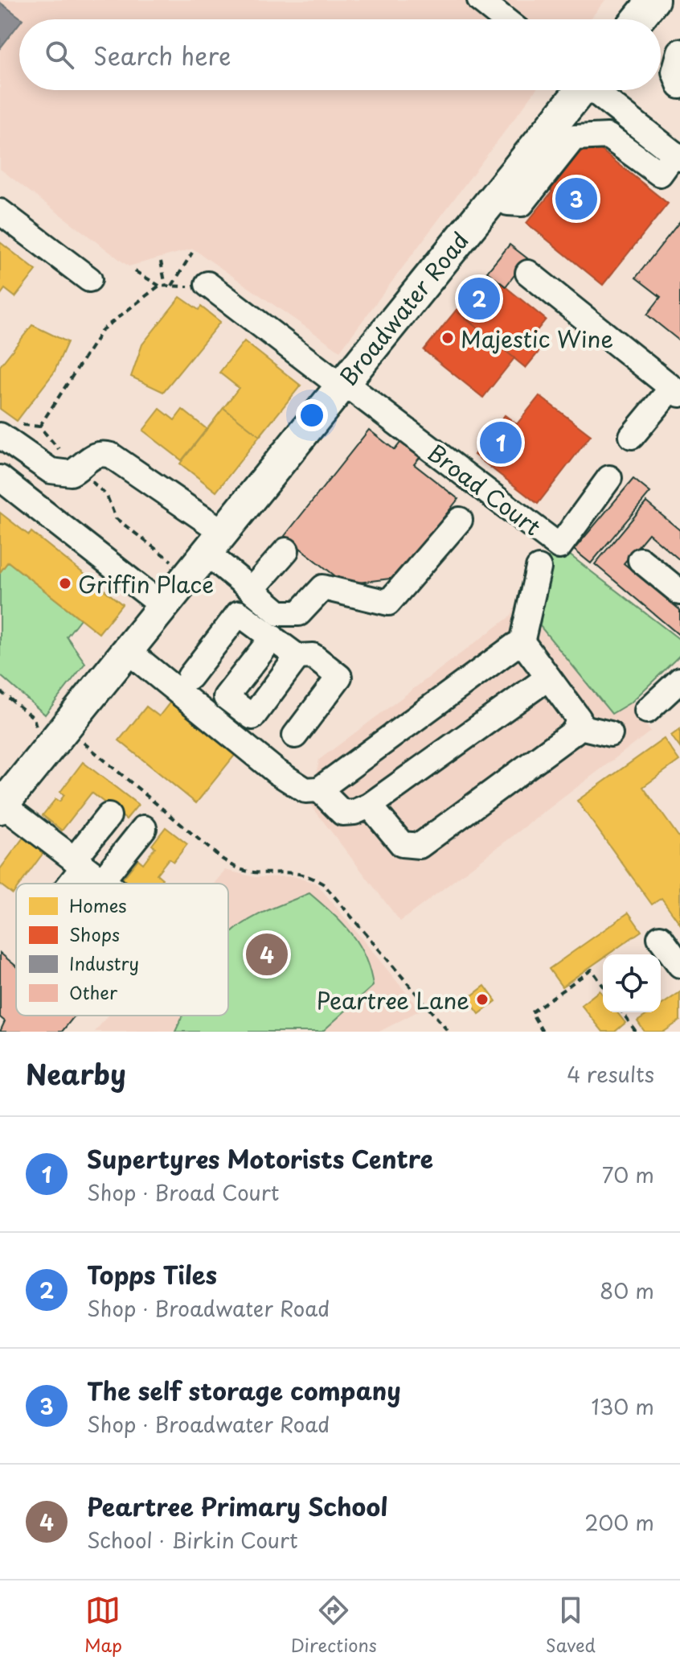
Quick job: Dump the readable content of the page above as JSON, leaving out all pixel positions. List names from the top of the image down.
{
  "streets": {
    "main road": ["Broadwater Road"],
    "street": ["Broad Court"]
  },
  "crossings": [
    ["Broadwater Road", "Broad Court"]
  ],
  "places": ["Majestic Wine", "Griffin Place", "Peartree Lane"],
  "legend": [
    "Homes",
    "Shops",
    "Industry",
    "Other"
  ],
  "page": {
    "search": "Search here",
    "pins": [
      "3",
      "2",
      "1",
      "4"
    ],
    "heading": ["Nearby", "4 results"],
    "list": [
      {
        "mark": "1",
        "name": "Supertyres Motorists Centre",
        "note": "Shop · Broad Court",
        "value": "70 m"
      },
      {
        "mark": "2",
        "name": "Topps Tiles",
        "note": "Shop · Broadwater Road",
        "value": "80 m"
      },
      {
        "mark": "3",
        "name": "The self storage company",
        "note": "Shop · Broadwater Road",
        "value": "130 m"
      },
      {
        "mark": "4",
        "name": "Peartree Primary School",
        "note": "School · Birkin Court",
        "value": "200 m"
      }
    ],
    "nav": ["Map", "Directions", "Saved"]
  }
}
